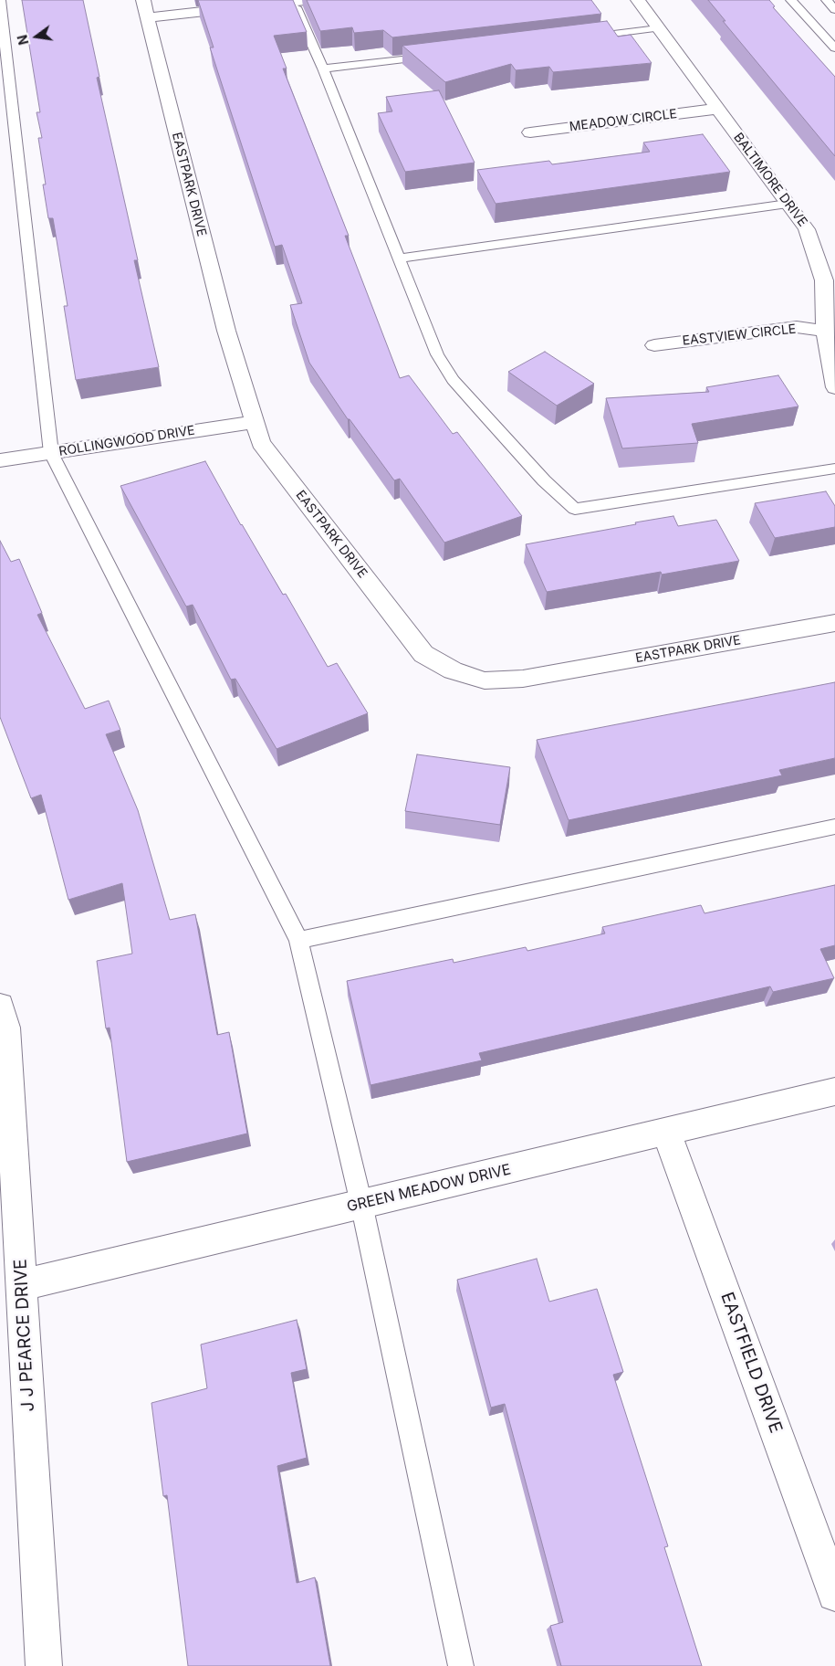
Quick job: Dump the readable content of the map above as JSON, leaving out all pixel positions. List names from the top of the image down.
{
  "streets": {
    "street": [
      "MEADOW CIRCLE",
      "BALTIMORE DRIVE",
      "EASTPARK DRIVE",
      "EASTVIEW CIRCLE",
      "ROLLINGWOOD DRIVE",
      "GREEN MEADOW DRIVE",
      "J J PEARCE DRIVE",
      "EASTFIELD DRIVE"
    ]
  },
  "crossings": [
    ["MEADOW CIRCLE", "BALTIMORE DRIVE"],
    ["BALTIMORE DRIVE", "EASTVIEW CIRCLE"],
    ["EASTPARK DRIVE", "ROLLINGWOOD DRIVE"],
    ["GREEN MEADOW DRIVE", "J J PEARCE DRIVE"],
    ["GREEN MEADOW DRIVE", "EASTFIELD DRIVE"]
  ],
  "north": "left"
}
